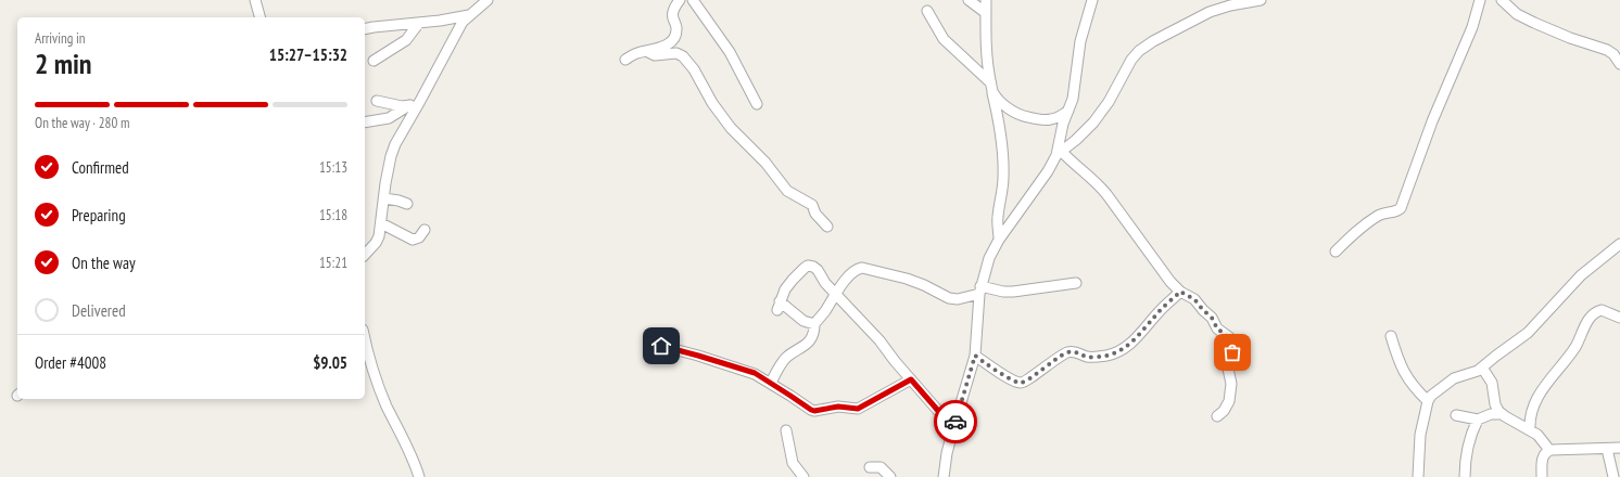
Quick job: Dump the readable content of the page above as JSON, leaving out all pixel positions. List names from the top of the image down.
{
  "page": {
    "heading": ["2 min", "Arriving in", "15:27–15:32"],
    "panel": ["Order #4008", "$9.05"],
    "bar": "On the way · 280 m",
    "list": [
      ["Confirmed", "15:13"],
      ["Preparing", "15:18"],
      ["On the way", "15:21"],
      "Delivered"
    ]
  }
}
